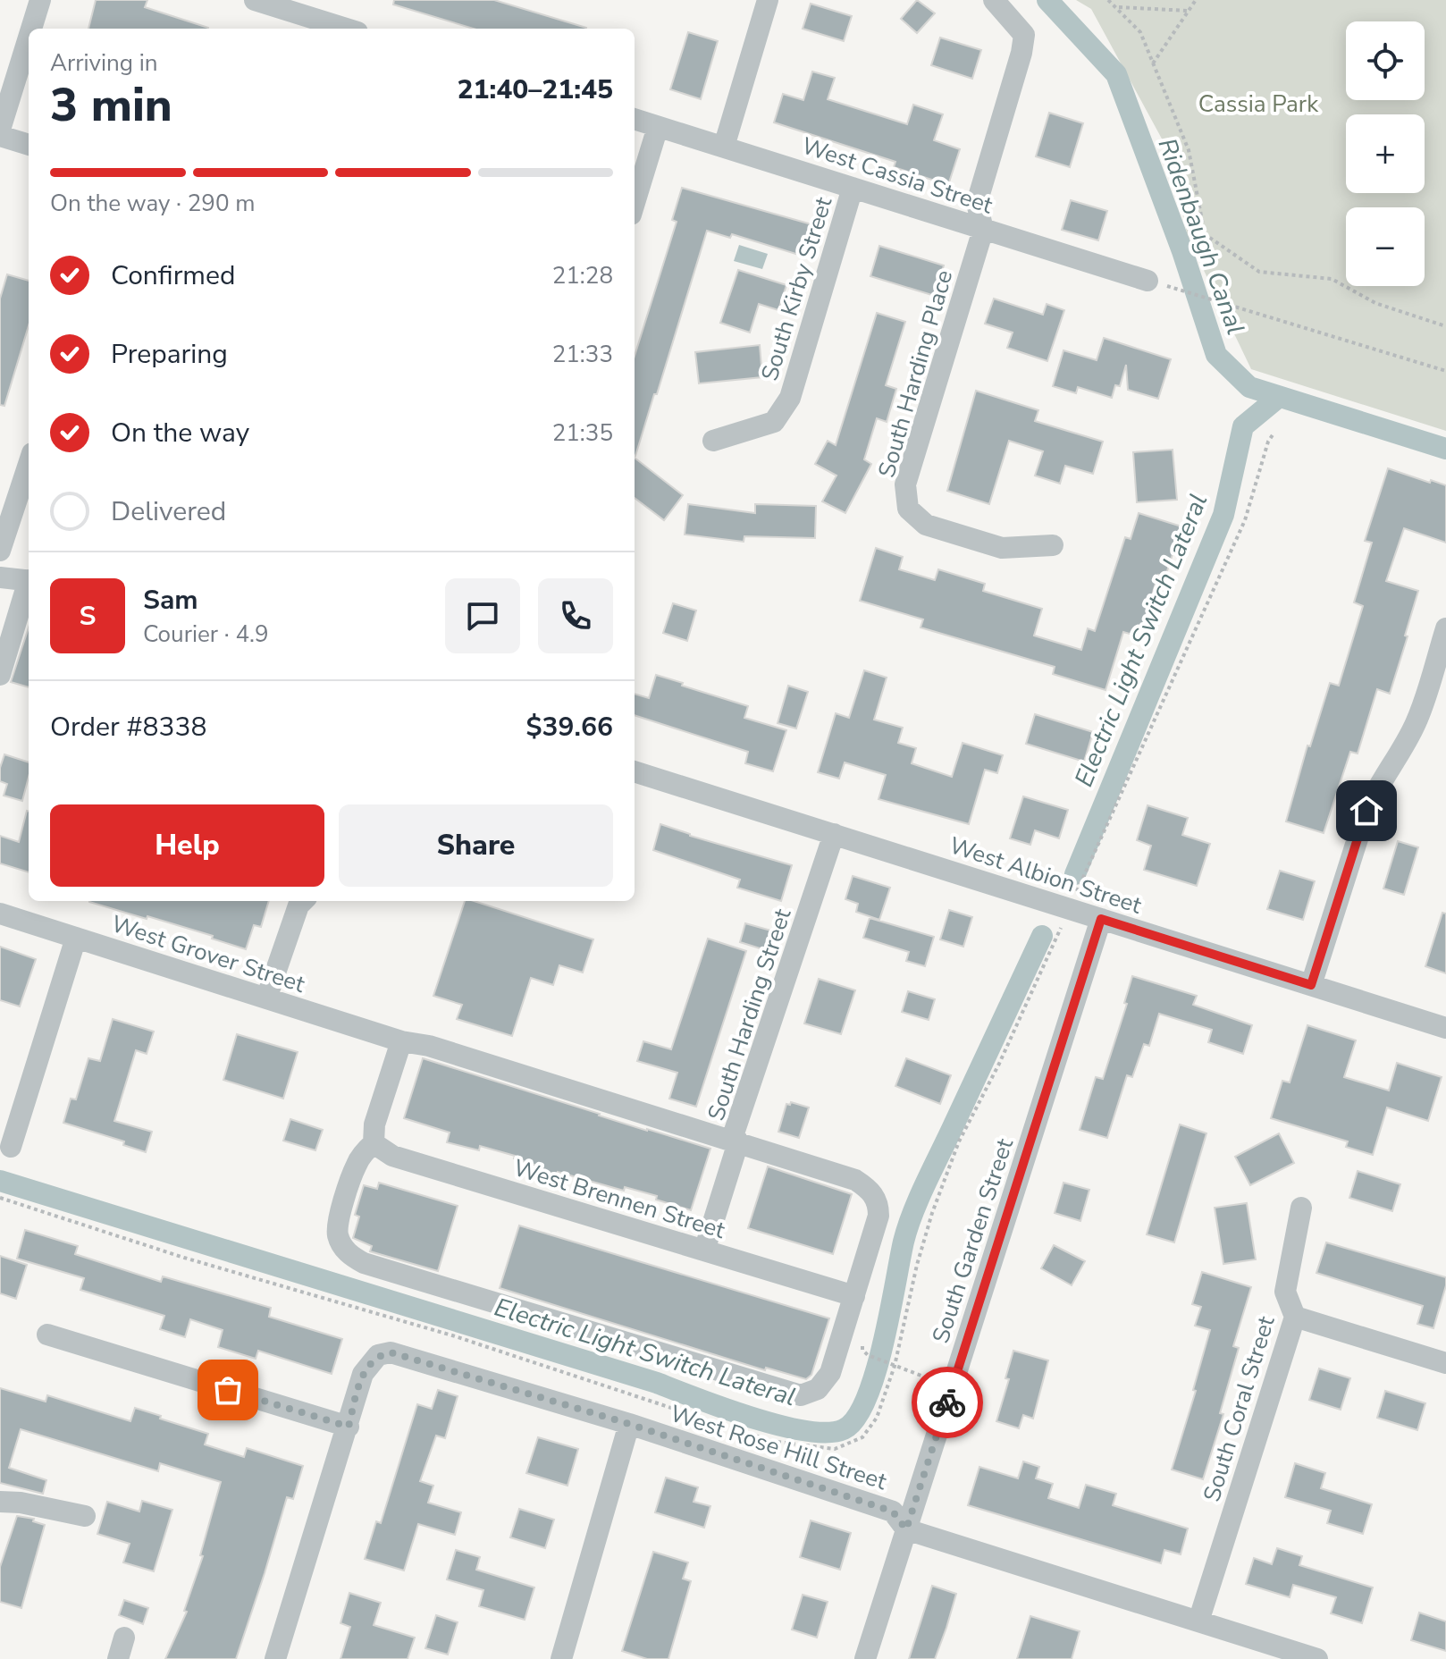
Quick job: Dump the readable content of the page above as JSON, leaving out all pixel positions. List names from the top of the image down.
{
  "streets": {
    "street": [
      "West Cassia Street",
      "South Kirby Street",
      "South Harding Place",
      "West Albion Street",
      "West Grover Street",
      "South Harding Street",
      "West Brennen Street",
      "South Garden Street",
      "South Coral Street",
      "West Rose Hill Street"
    ]
  },
  "crossings": [
    ["West Cassia Street", "South Kirby Street"],
    ["West Cassia Street", "South Harding Place"],
    ["West Albion Street", "South Harding Street"],
    ["West Albion Street", "South Garden Street"],
    ["West Grover Street", "South Harding Street"],
    ["West Grover Street", "West Brennen Street"],
    ["South Harding Street", "West Brennen Street"],
    ["South Garden Street", "West Rose Hill Street"],
    ["South Coral Street", "West Rose Hill Street"]
  ],
  "water": ["Ridenbaugh Canal", "Electric Light Switch Lateral"],
  "parks": ["Cassia Park"],
  "page": {
    "map_buttons": ["+", "−"],
    "heading": ["3 min", "Arriving in", "21:40–21:45"],
    "panel": [
      "Sam",
      "Courier · 4.9",
      "Order #8338",
      "$39.66"
    ],
    "bar": "On the way · 290 m",
    "list": [
      ["Confirmed", "21:28"],
      ["Preparing", "21:33"],
      ["On the way", "21:35"],
      "Delivered"
    ],
    "round": "S",
    "buttons": ["Help", "Share"]
  }
}
